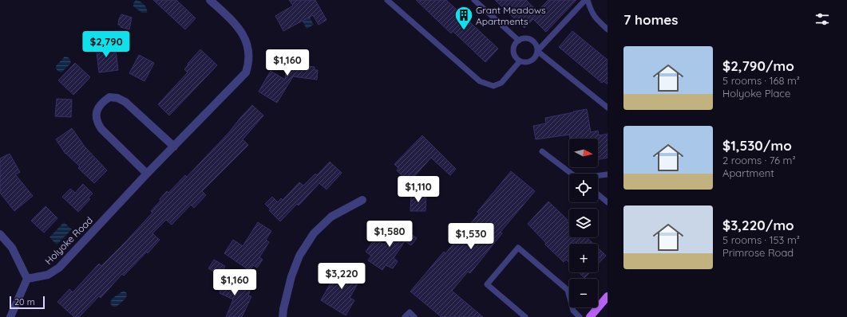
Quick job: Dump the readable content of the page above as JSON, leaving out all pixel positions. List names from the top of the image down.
{
  "streets": {
    "street": ["Holyoke Road"]
  },
  "places": {
    "building": ["Grant Meadows Apartments"]
  },
  "scale_bar": "20 m",
  "north": "right",
  "page": {
    "heading": "7 homes",
    "price": [
      "$2,790",
      "$1,160",
      "$1,110",
      "$1,580",
      "$1,530",
      "$3,220",
      "$1,160"
    ],
    "list": [
      {
        "name": "$2,790/mo",
        "note": "5 rooms · 168 m² · Holyoke Place"
      },
      {
        "name": "$1,530/mo",
        "note": "2 rooms · 76 m² · Apartment"
      },
      {
        "name": "$3,220/mo",
        "note": "5 rooms · 153 m² · Primrose Road"
      }
    ],
    "map_buttons": ["+", "−"],
    "scale": "20 m"
  }
}
